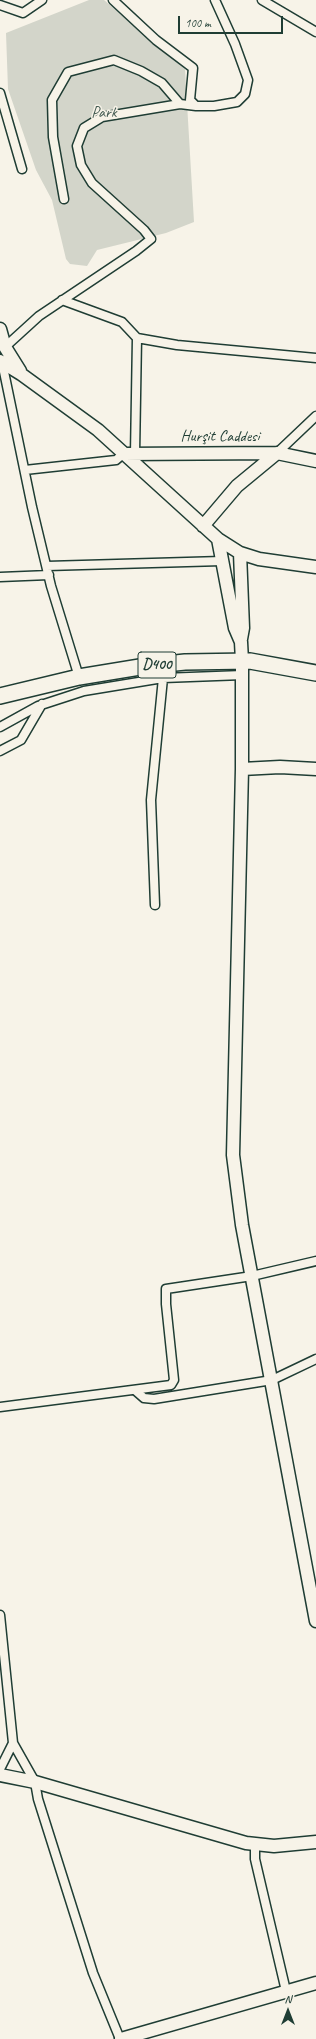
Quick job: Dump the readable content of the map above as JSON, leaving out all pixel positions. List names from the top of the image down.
{
  "streets": {
    "highway": ["D400"],
    "street": ["Hurşit Caddesi"]
  },
  "parks": ["Park"],
  "scale_bar": "100 m",
  "north": "top"
}
